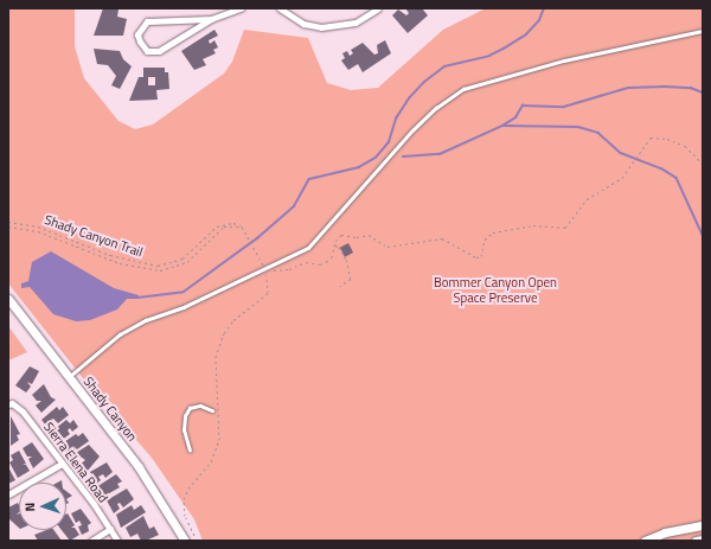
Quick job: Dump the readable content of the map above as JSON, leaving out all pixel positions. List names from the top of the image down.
{
  "streets": {
    "main road": ["Shady Canyon"],
    "street": ["Sierra Elena Road"],
    "path": ["Shady Canyon Trail"]
  },
  "parks": ["Bommer Canyon Open Space Preserve"],
  "north": "left"
}
